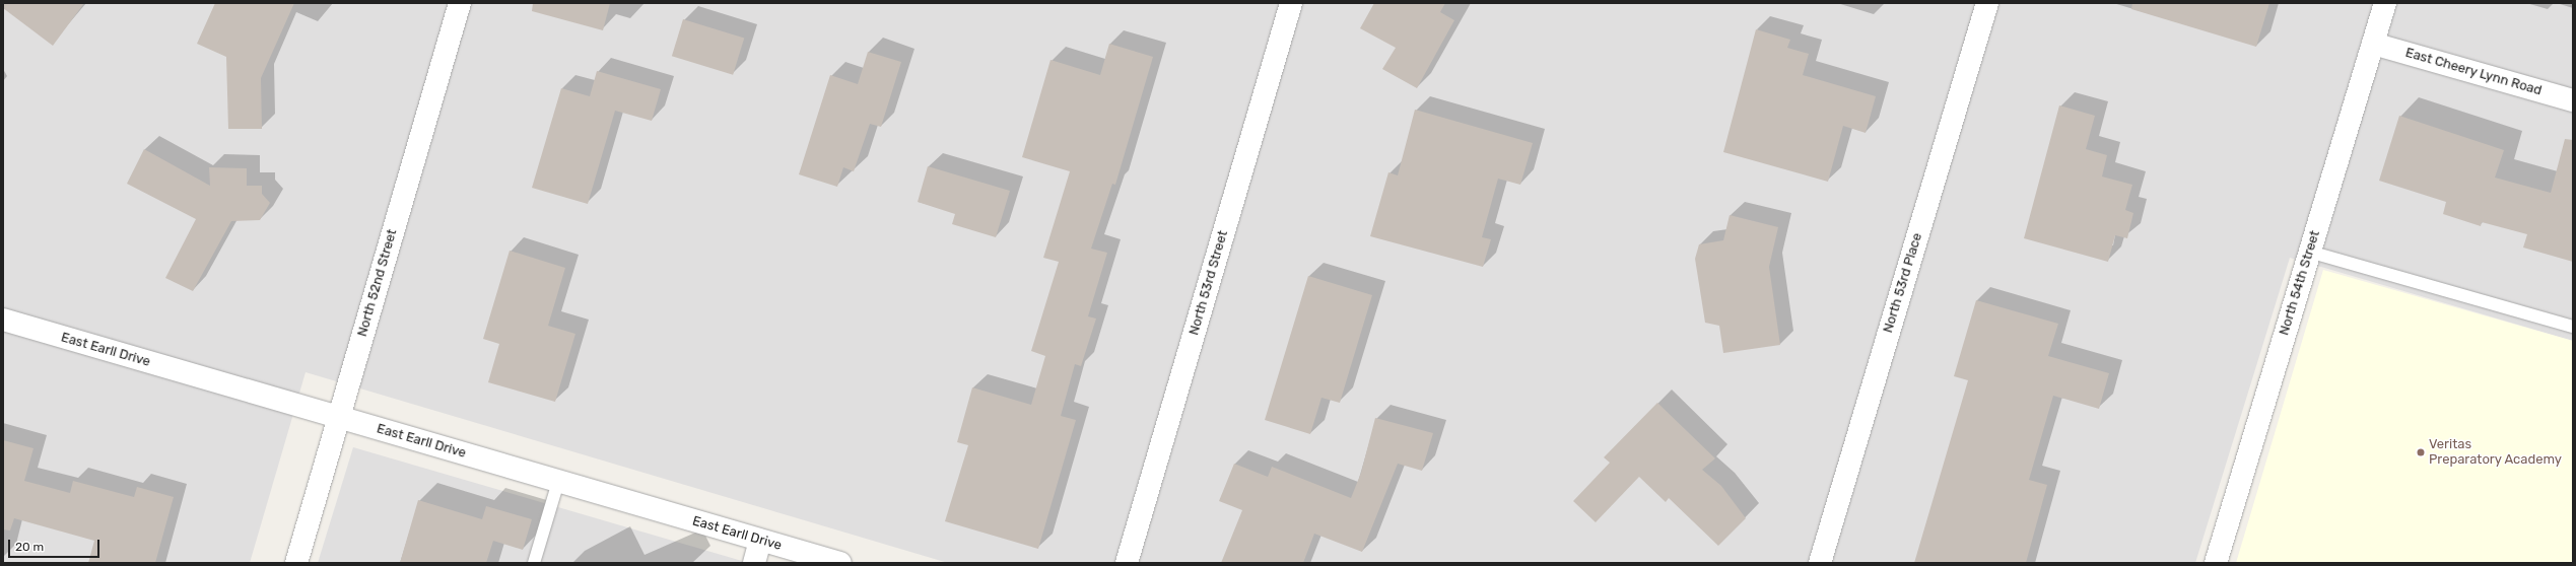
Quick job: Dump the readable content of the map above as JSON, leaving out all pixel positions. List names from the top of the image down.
{
  "streets": {
    "street": [
      "East Cheery Lynn Road",
      "North 52nd Street",
      "North 53rd Street",
      "North 53rd Place",
      "North 54th Street",
      "East Earll Drive"
    ]
  },
  "crossings": [
    ["East Cheery Lynn Road", "North 54th Street"],
    ["North 52nd Street", "East Earll Drive"]
  ],
  "places": ["Veritas Preparatory Academy"],
  "scale_bar": "20 m"
}
